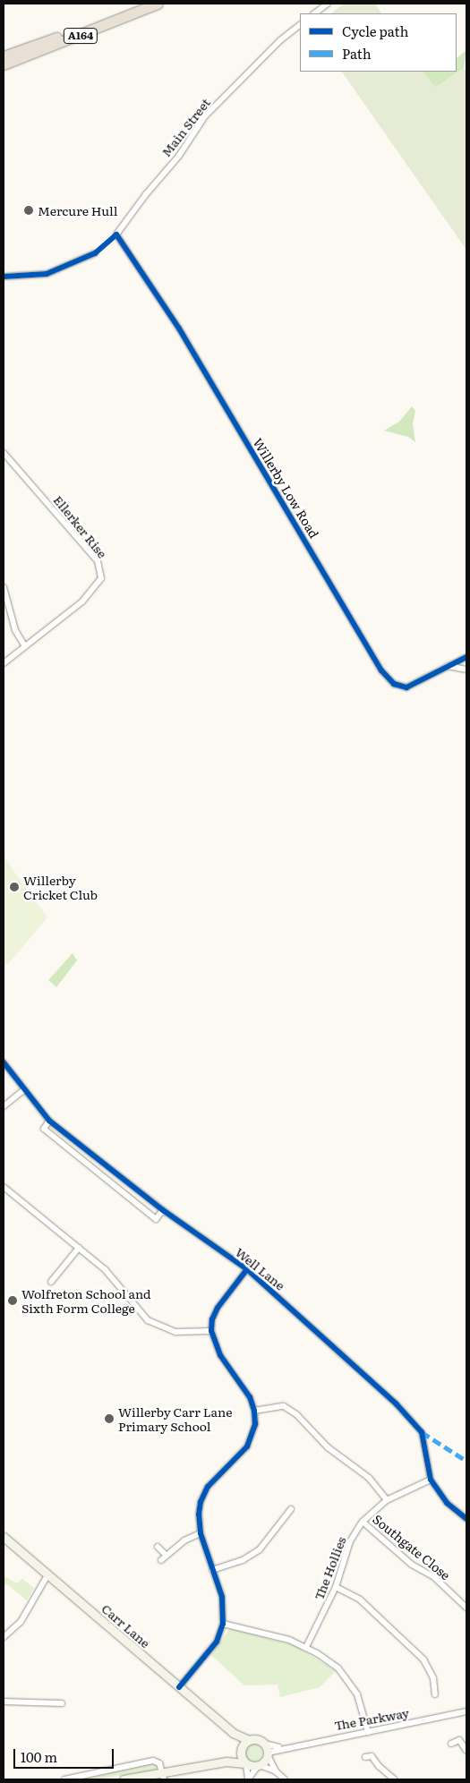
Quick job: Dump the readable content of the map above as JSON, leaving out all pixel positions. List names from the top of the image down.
{
  "streets": {
    "highway": ["A164"],
    "street": [
      "Main Street",
      "Willerby Low Road",
      "Ellerker Rise",
      "Well Lane",
      "Southgate Close",
      "The Hollies",
      "Carr Lane",
      "The Parkway"
    ]
  },
  "crossings": [
    ["Main Street", "Willerby Low Road"],
    ["Well Lane", "The Hollies"],
    ["Southgate Close", "The Hollies"],
    ["Carr Lane", "The Parkway"]
  ],
  "places": [
    "Mercure Hull",
    "Willerby Cricket Club",
    "Wolfreton School and Sixth Form College",
    "Willerby Carr Lane Primary School"
  ],
  "legend": ["Cycle path", "Path"],
  "scale_bar": "100 m"
}
